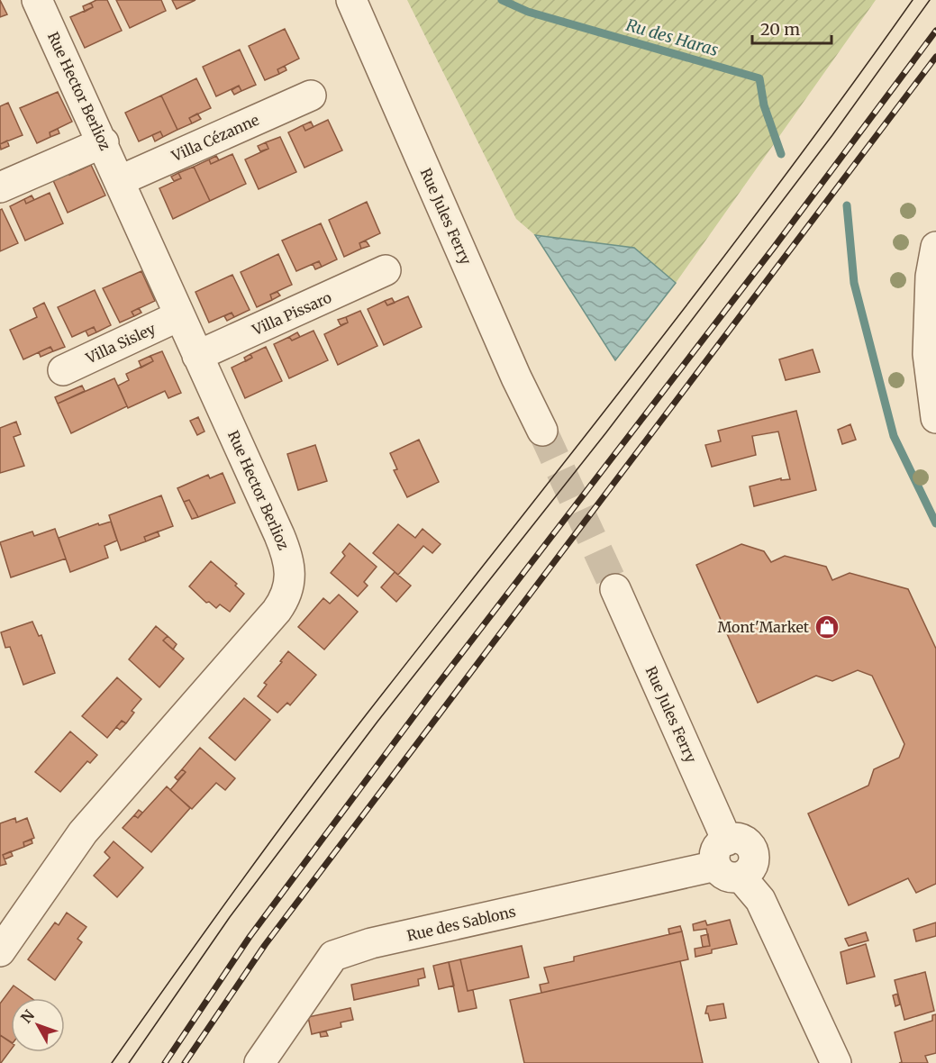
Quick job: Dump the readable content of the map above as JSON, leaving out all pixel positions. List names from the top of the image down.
{
  "streets": {
    "street": [
      "Rue Hector Berlioz",
      "Villa Cézanne",
      "Rue Jules Ferry",
      "Villa Pissaro",
      "Villa Sisley",
      "Rue des Sablons"
    ]
  },
  "crossings": [
    ["Rue Hector Berlioz", "Villa Cézanne"],
    ["Rue Hector Berlioz", "Villa Pissaro"],
    ["Rue Hector Berlioz", "Villa Sisley"],
    ["Rue Jules Ferry", "Rue des Sablons"]
  ],
  "water": ["Ru des Haras"],
  "places": {
    "shop": ["Mont'Market"]
  },
  "scale_bar": "20 m",
  "north": "top left"
}
